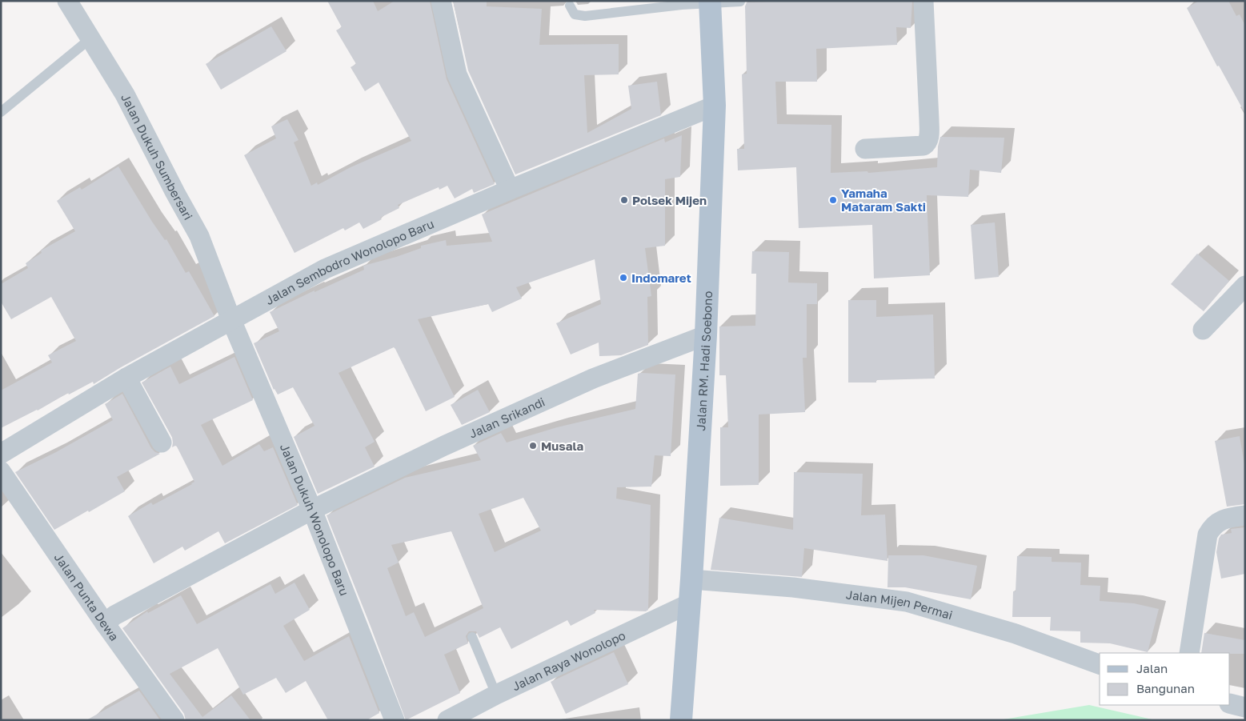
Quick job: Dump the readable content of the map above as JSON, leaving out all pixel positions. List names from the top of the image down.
{
  "streets": {
    "main road": ["Jalan RM. Hadi Soebono"],
    "street": [
      "Jalan Dukuh Sumbersari",
      "Jalan Sembodro Wonolopo Baru",
      "Jalan Srikandi",
      "Jalan Dukuh Wonolopo Baru",
      "Jalan Punta Dewa",
      "Jalan Mijen Permai",
      "Jalan Raya Wonolopo"
    ]
  },
  "crossings": [
    ["Jalan Dukuh Sumbersari", "Jalan Sembodro Wonolopo Baru"],
    ["Jalan Dukuh Sumbersari", "Jalan Dukuh Wonolopo Baru"],
    ["Jalan Sembodro Wonolopo Baru", "Jalan RM. Hadi Soebono"],
    ["Jalan Sembodro Wonolopo Baru", "Jalan Dukuh Wonolopo Baru"],
    ["Jalan RM. Hadi Soebono", "Jalan Srikandi"],
    ["Jalan RM. Hadi Soebono", "Jalan Mijen Permai"],
    ["Jalan RM. Hadi Soebono", "Jalan Raya Wonolopo"],
    ["Jalan Srikandi", "Jalan Dukuh Wonolopo Baru"],
    ["Jalan Srikandi", "Jalan Punta Dewa"]
  ],
  "places": [
    "Polsek Mijen",
    "Yamaha Mataram Sakti",
    "Indomaret",
    "Musala"
  ],
  "legend": ["Jalan", "Bangunan"]
}
